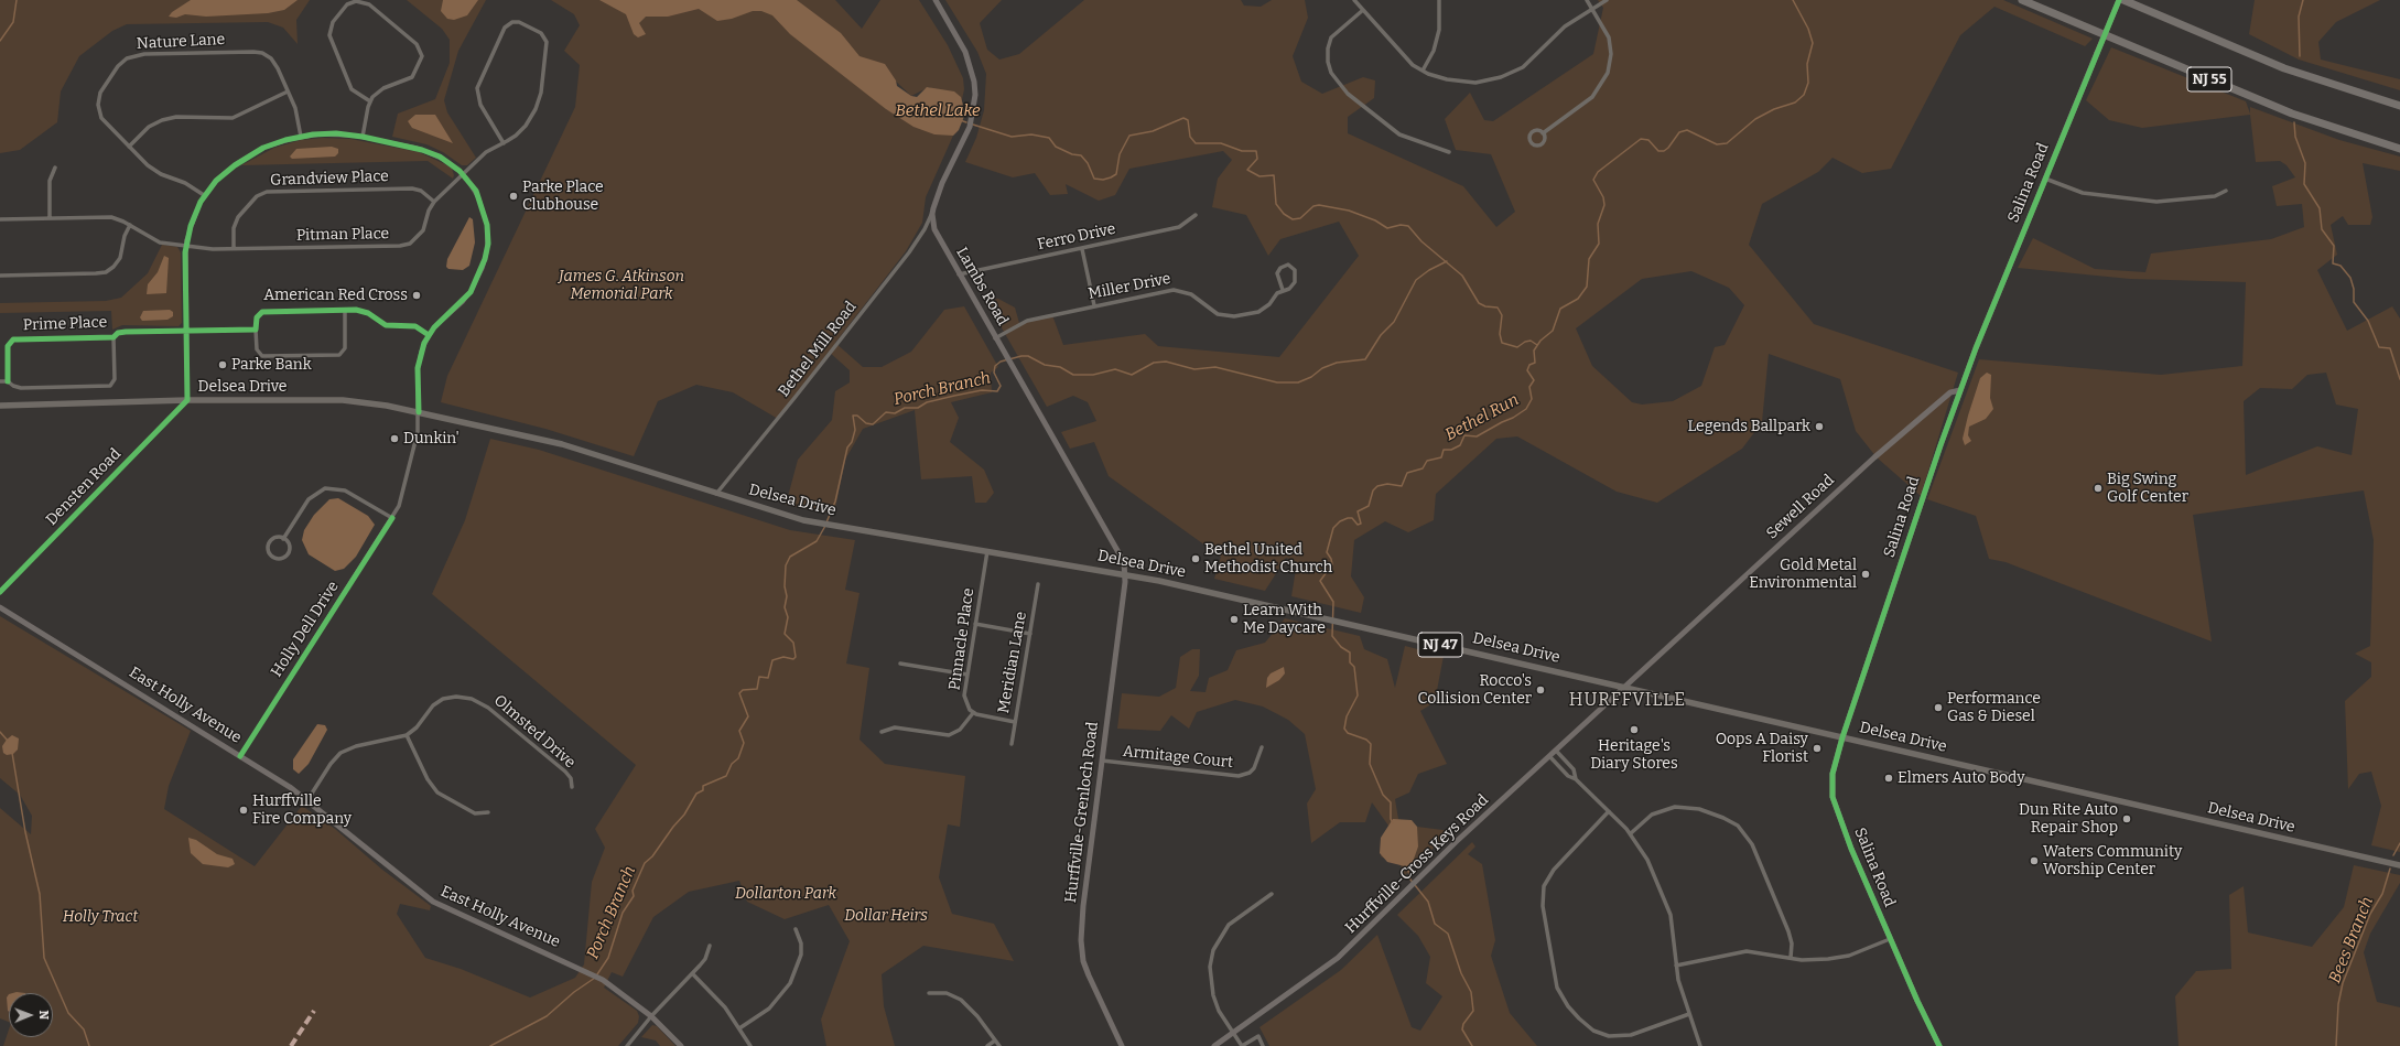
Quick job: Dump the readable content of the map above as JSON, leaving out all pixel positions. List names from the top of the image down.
{
  "streets": {
    "highway": ["NJ 55"],
    "main road": [
      "Salina Road",
      "Lambs Road",
      "Delsea Drive",
      "Sewell Road",
      "NJ 47",
      "East Holly Avenue",
      "Hurffville-Grenloch Road",
      "Hurffville-Cross Keys Road"
    ],
    "street": [
      "Nature Lane",
      "Grandview Place",
      "Pitman Place",
      "Ferro Drive",
      "Miller Drive",
      "Prime Place",
      "Bethel Mill Road",
      "Densten Road",
      "Holly Dell Drive",
      "Pinnacle Place",
      "Meridian Lane",
      "Olmsted Drive",
      "Armitage Court"
    ]
  },
  "crossings": [
    ["Nature Lane", "Holly Dell Drive"],
    ["Grandview Place", "Pitman Place"],
    ["Salina Road", "Delsea Drive"],
    ["Salina Road", "Sewell Road"],
    ["Pitman Place", "Holly Dell Drive"],
    ["Ferro Drive", "Lambs Road"],
    ["Lambs Road", "Miller Drive"],
    ["Lambs Road", "Bethel Mill Road"],
    ["Lambs Road", "Delsea Drive"],
    ["Lambs Road", "Hurffville-Grenloch Road"],
    ["Prime Place", "Holly Dell Drive"],
    ["Bethel Mill Road", "Delsea Drive"],
    ["Delsea Drive", "Densten Road"],
    ["Delsea Drive", "Sewell Road"],
    ["Delsea Drive", "Holly Dell Drive"],
    ["Delsea Drive", "Pinnacle Place"],
    ["Delsea Drive", "Hurffville-Grenloch Road"],
    ["Delsea Drive", "Hurffville-Cross Keys Road"],
    ["Densten Road", "Holly Dell Drive"],
    ["Sewell Road", "Hurffville-Cross Keys Road"],
    ["Holly Dell Drive", "East Holly Avenue"],
    ["Armitage Court", "Hurffville-Grenloch Road"]
  ],
  "districts": ["HURFFVILLE"],
  "water": [
    "Bethel Lake",
    "Porch Branch",
    "Bethel Run",
    "Bees Branch"
  ],
  "parks": [
    "James G. Atkinson Memorial Park",
    "Dollarton Park",
    "Dollar Heirs",
    "Holly Tract"
  ],
  "places": [
    "Parke Place Clubhouse",
    "American Red Cross",
    "Parke Bank",
    "Legends Ballpark",
    "Dunkin'",
    "Big Swing Golf Center",
    "Bethel United Methodist Church",
    "Gold Metal Environmental",
    "Learn With Me Daycare",
    "Rocco's Collision Center",
    "Performance Gas & Diesel",
    "Heritage's Diary Stores",
    "Oops A Daisy Florist",
    "Elmers Auto Body",
    "Hurffville Fire Company",
    "Dun Rite Auto Repair Shop",
    "Waters Community Worship Center"
  ],
  "north": "right"
}
